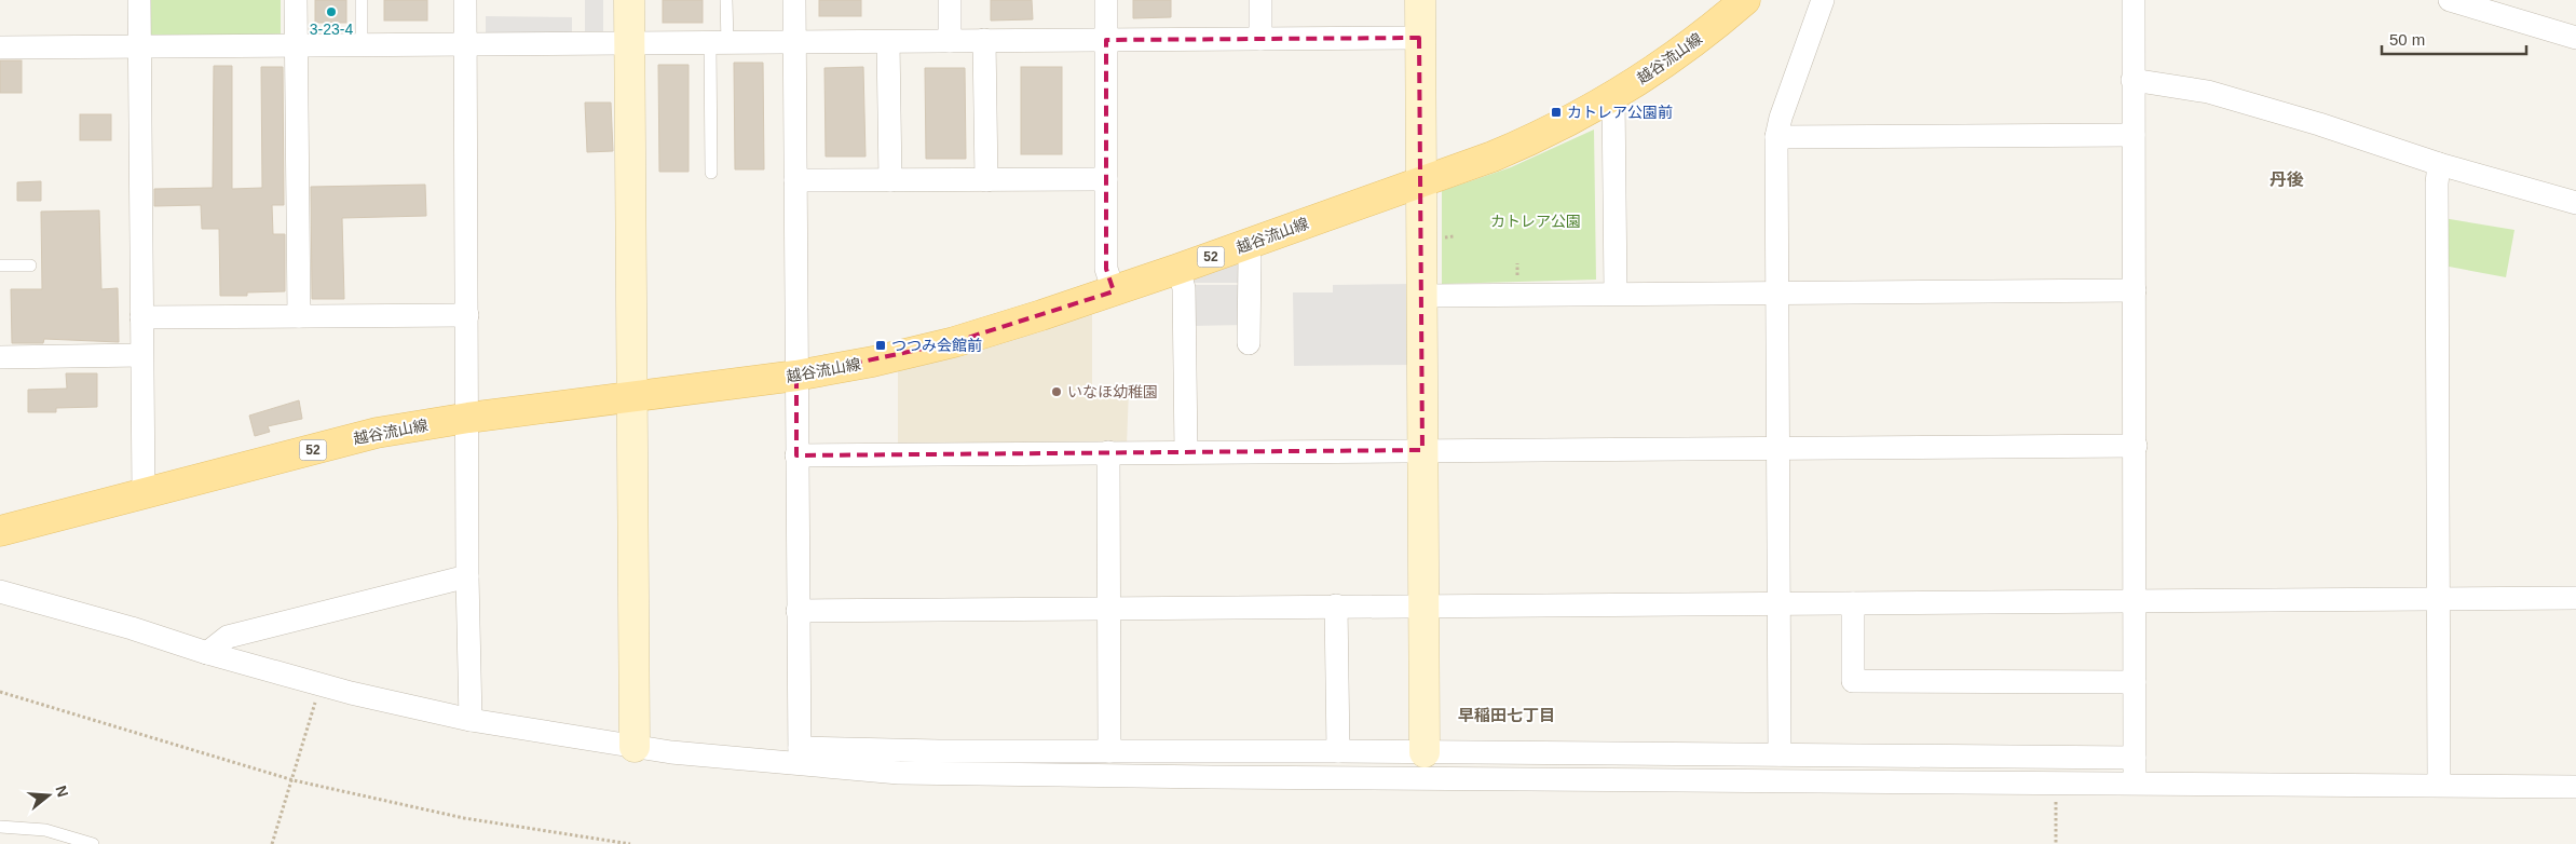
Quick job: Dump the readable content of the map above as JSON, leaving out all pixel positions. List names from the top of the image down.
{
  "streets": {
    "main road": ["越谷流山線", "52"]
  },
  "districts": ["丹後", "早稲田七丁目"],
  "parks": ["カトレア公園"],
  "places": {
    "other": ["3-23-4", "いなほ幼稚園"],
    "transit": ["カトレア公園前", "つつみ会館前"]
  },
  "scale_bar": "50 m",
  "north": "right"
}
